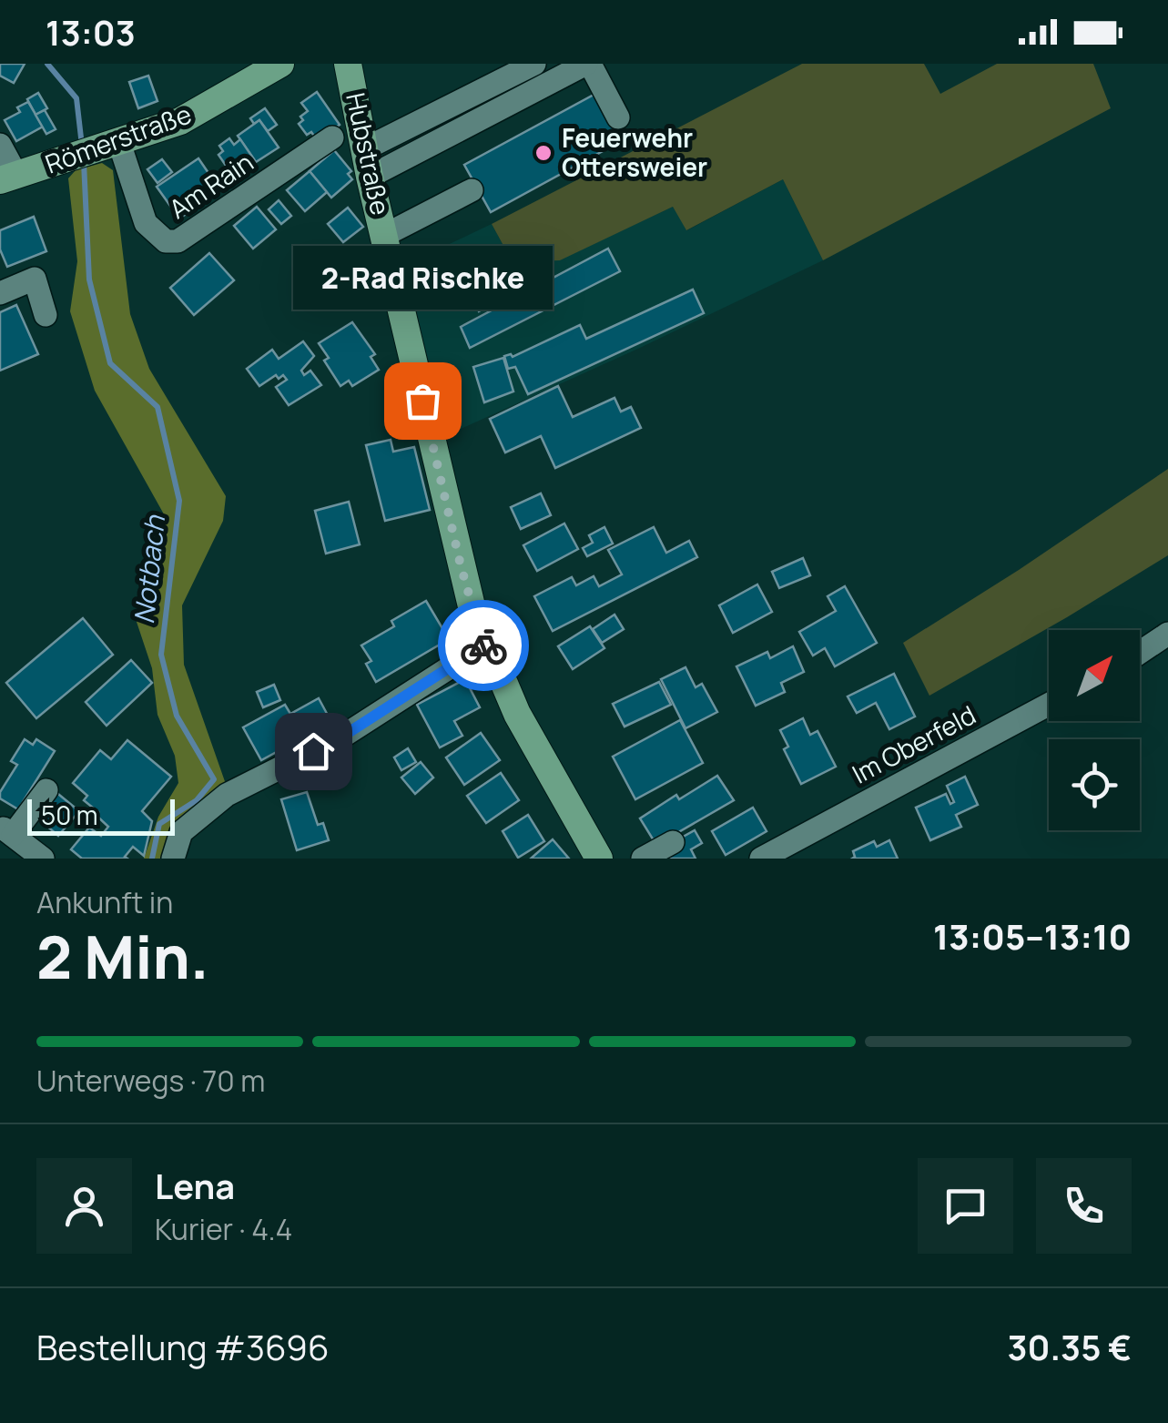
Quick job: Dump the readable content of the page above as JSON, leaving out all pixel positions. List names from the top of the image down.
{
  "streets": {
    "main road": ["Römerstraße", "Hubstraße"],
    "street": ["Am Rain", "Im Oberfeld"]
  },
  "crossings": [
    ["Römerstraße", "Am Rain"]
  ],
  "water": ["Notbach"],
  "places": ["Feuerwehr Ottersweier", "2-Rad Rischke"],
  "scale_bar": "50 m",
  "north": "top right",
  "page": {
    "status": "13:03",
    "bubble": "2-Rad Rischke",
    "scale": "50 m",
    "heading": ["2 Min.", "Ankunft in", "13:05–13:10"],
    "panel": [
      "Lena",
      "Kurier · 4.4",
      "Bestellung #3696",
      "30.35 €"
    ],
    "bar": "Unterwegs · 70 m"
  }
}
